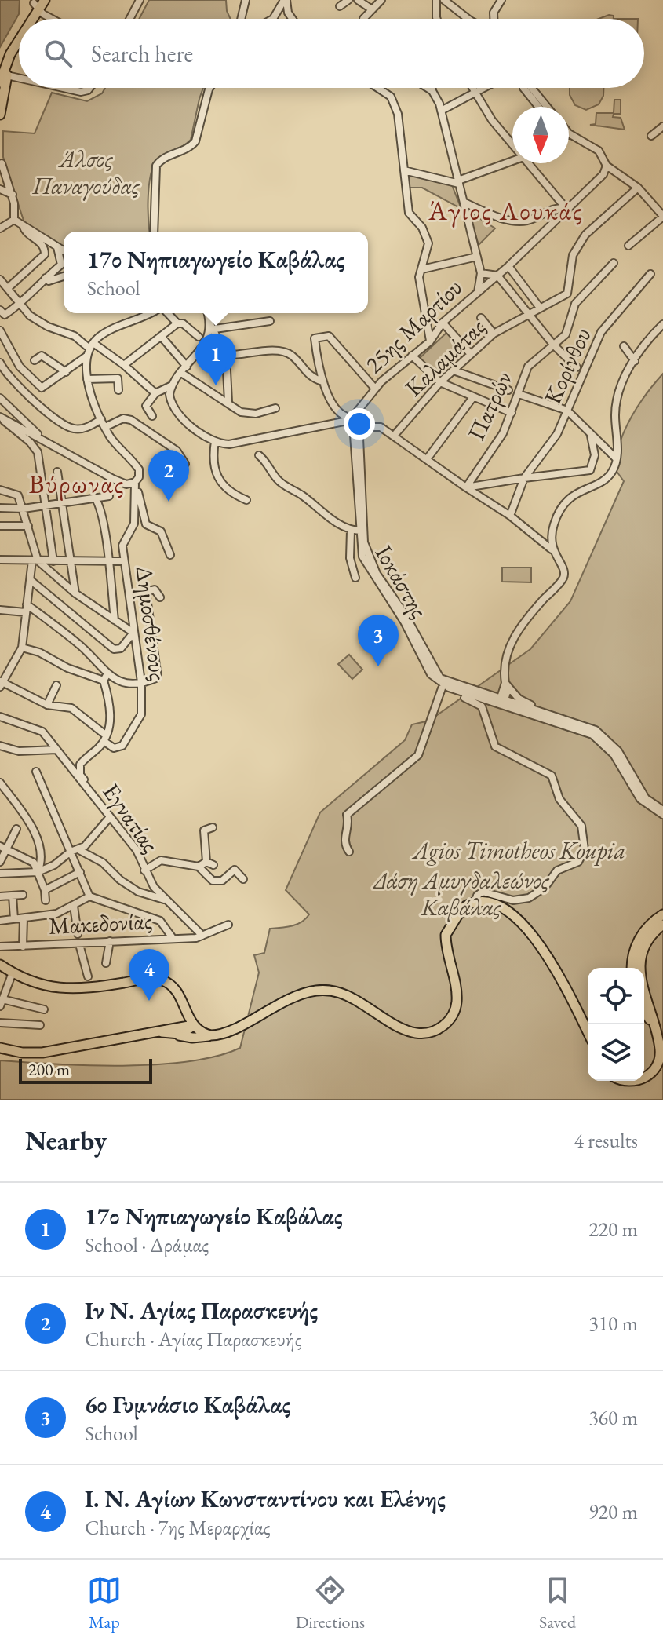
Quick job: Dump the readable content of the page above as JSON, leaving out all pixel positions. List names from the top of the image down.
{
  "streets": {
    "street": [
      "25ης Μαρτίου",
      "Καλαμάτας",
      "Κορίνθου",
      "Πατρών",
      "Ιοκάστης",
      "Δημοσθένους",
      "Εγνατίας",
      "Μακεδονίας"
    ]
  },
  "crossings": [
    ["25ης Μαρτίου", "Ιοκάστης"],
    ["Εγνατίας", "Μακεδονίας"]
  ],
  "districts": ["Άγιος Λουκάς", "Βύρωνας"],
  "parks": ["Άλσος Παναγούδας", "Agios Timotheos Koupia", "Δάση Αμυγδαλεώνος Καβάλας"],
  "scale_bar": "200 m",
  "north": "bottom",
  "page": {
    "search": "Search here",
    "popup": ["17ο Νηπιαγωγείο Καβάλας", "School"],
    "pins": [
      "1",
      "2",
      "3",
      "4"
    ],
    "scale": "200 m",
    "heading": ["Nearby", "4 results"],
    "list": [
      {
        "mark": "1",
        "name": "17ο Νηπιαγωγείο Καβάλας",
        "note": "School · Δράμας",
        "value": "220 m"
      },
      {
        "mark": "2",
        "name": "Ιν Ν. Αγίας Παρασκευής",
        "note": "Church · Αγίας Παρασκευής",
        "value": "310 m"
      },
      {
        "mark": "3",
        "name": "6ο Γυμνάσιο Καβάλας",
        "note": "School",
        "value": "360 m"
      },
      {
        "mark": "4",
        "name": "Ι. Ν. Αγίων Κωνσταντίνου και Ελένης",
        "note": "Church · 7ης Μεραρχίας",
        "value": "920 m"
      }
    ],
    "nav": ["Map", "Directions", "Saved"]
  }
}
